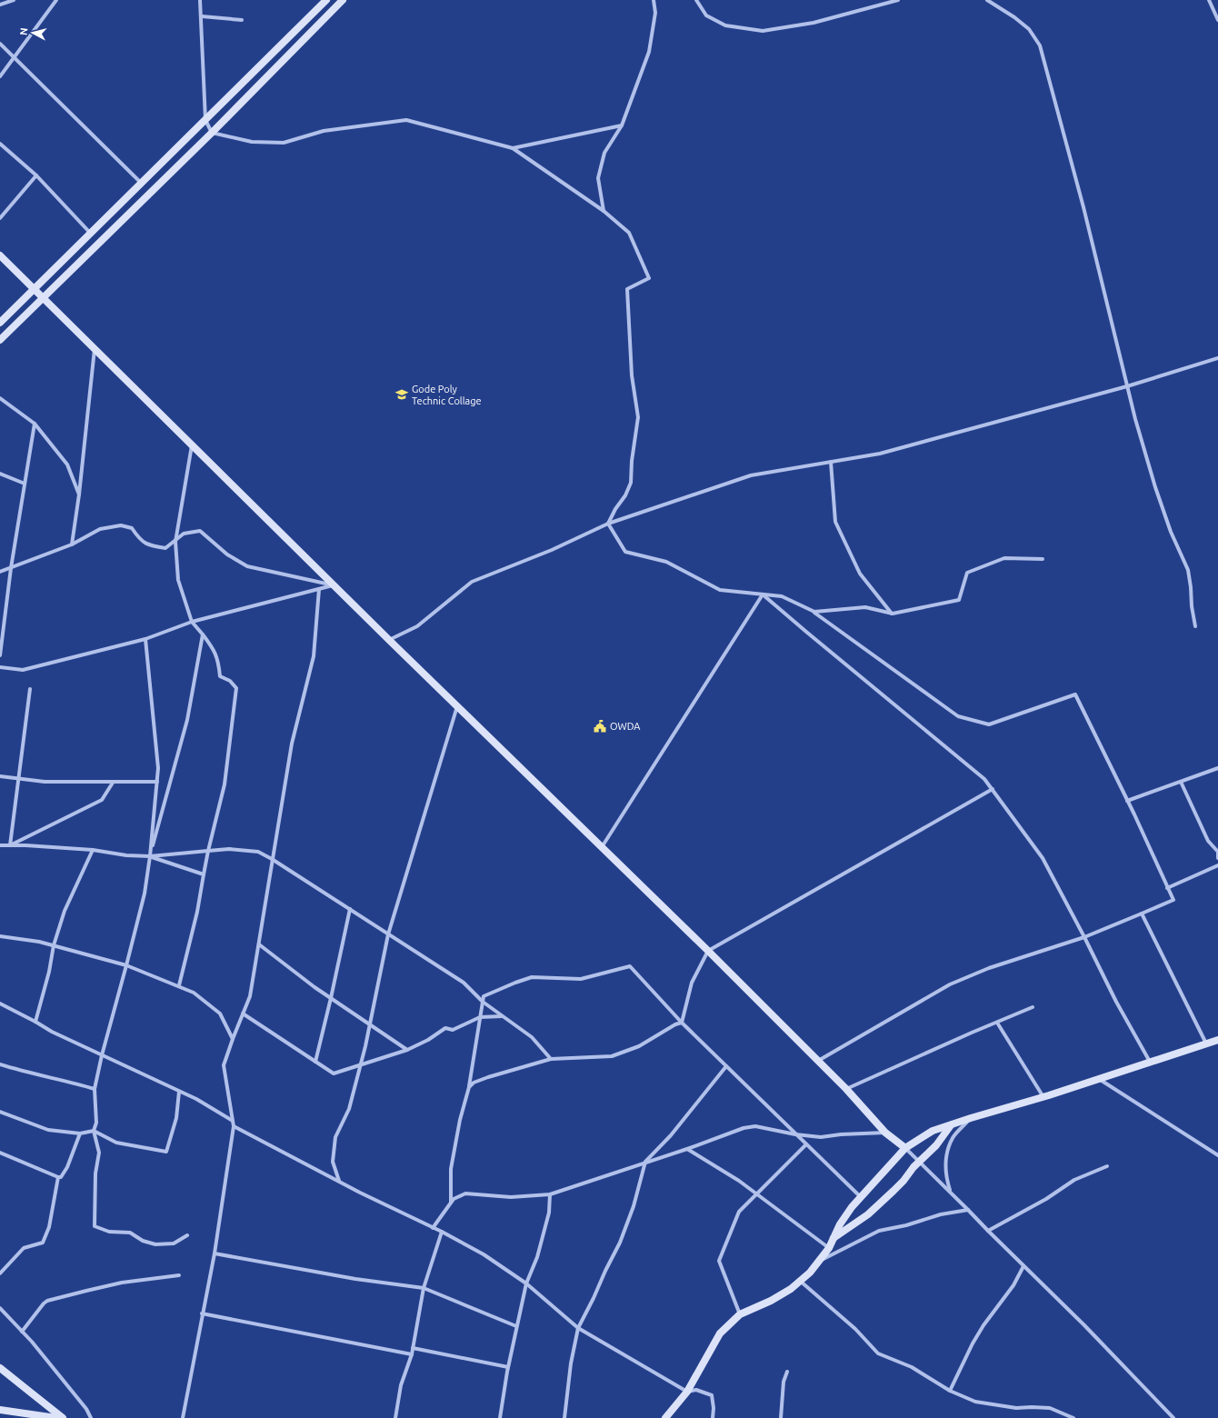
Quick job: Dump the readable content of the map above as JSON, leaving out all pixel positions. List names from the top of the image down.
{
  "places": {
    "school or university": ["Gode Poly Technic Collage"],
    "public building": ["OWDA"]
  },
  "north": "left"
}
